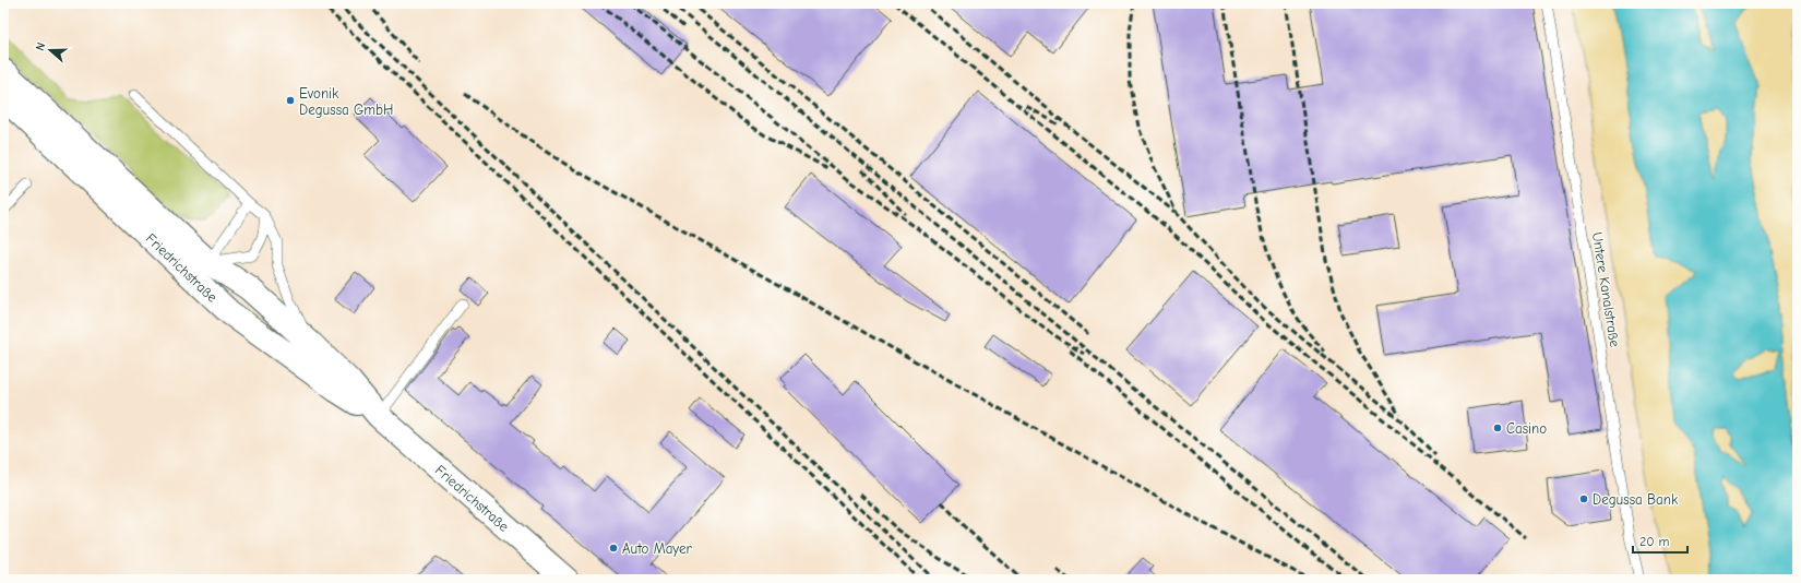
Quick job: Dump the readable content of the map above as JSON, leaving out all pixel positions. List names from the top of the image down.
{
  "streets": {
    "main road": ["Friedrichstraße"],
    "lane": ["Untere Kanalstraße"]
  },
  "places": [
    "Evonik Degussa GmbH",
    "Casino",
    "Degussa Bank",
    "Auto Mayer"
  ],
  "scale_bar": "20 m",
  "north": "left"
}
